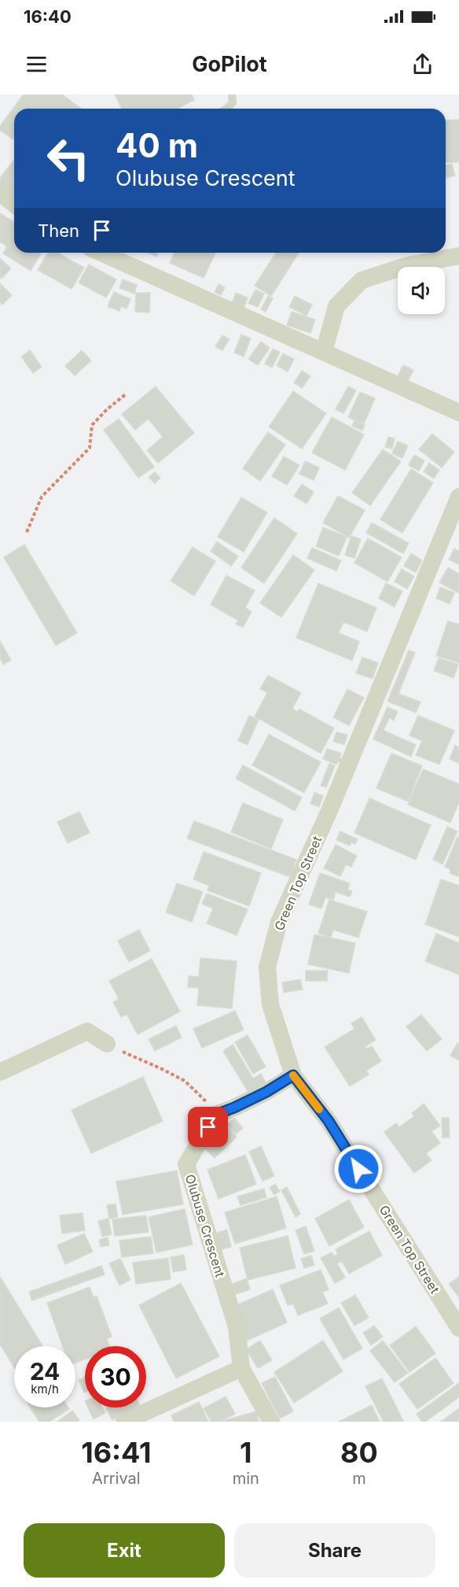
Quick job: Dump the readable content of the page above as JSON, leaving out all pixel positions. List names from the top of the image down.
{
  "streets": {
    "street": ["Green Top Street", "Olubuse Crescent"]
  },
  "page": {
    "status": "16:40",
    "header": "GoPilot",
    "turn": ["40 m", "Olubuse Crescent"],
    "then": "Then",
    "speed": "24 km/h",
    "limit": "30",
    "eta": [
      "16:41",
      "Arrival",
      "1",
      "min",
      "80",
      "m"
    ],
    "buttons": ["Exit", "Share"]
  }
}
